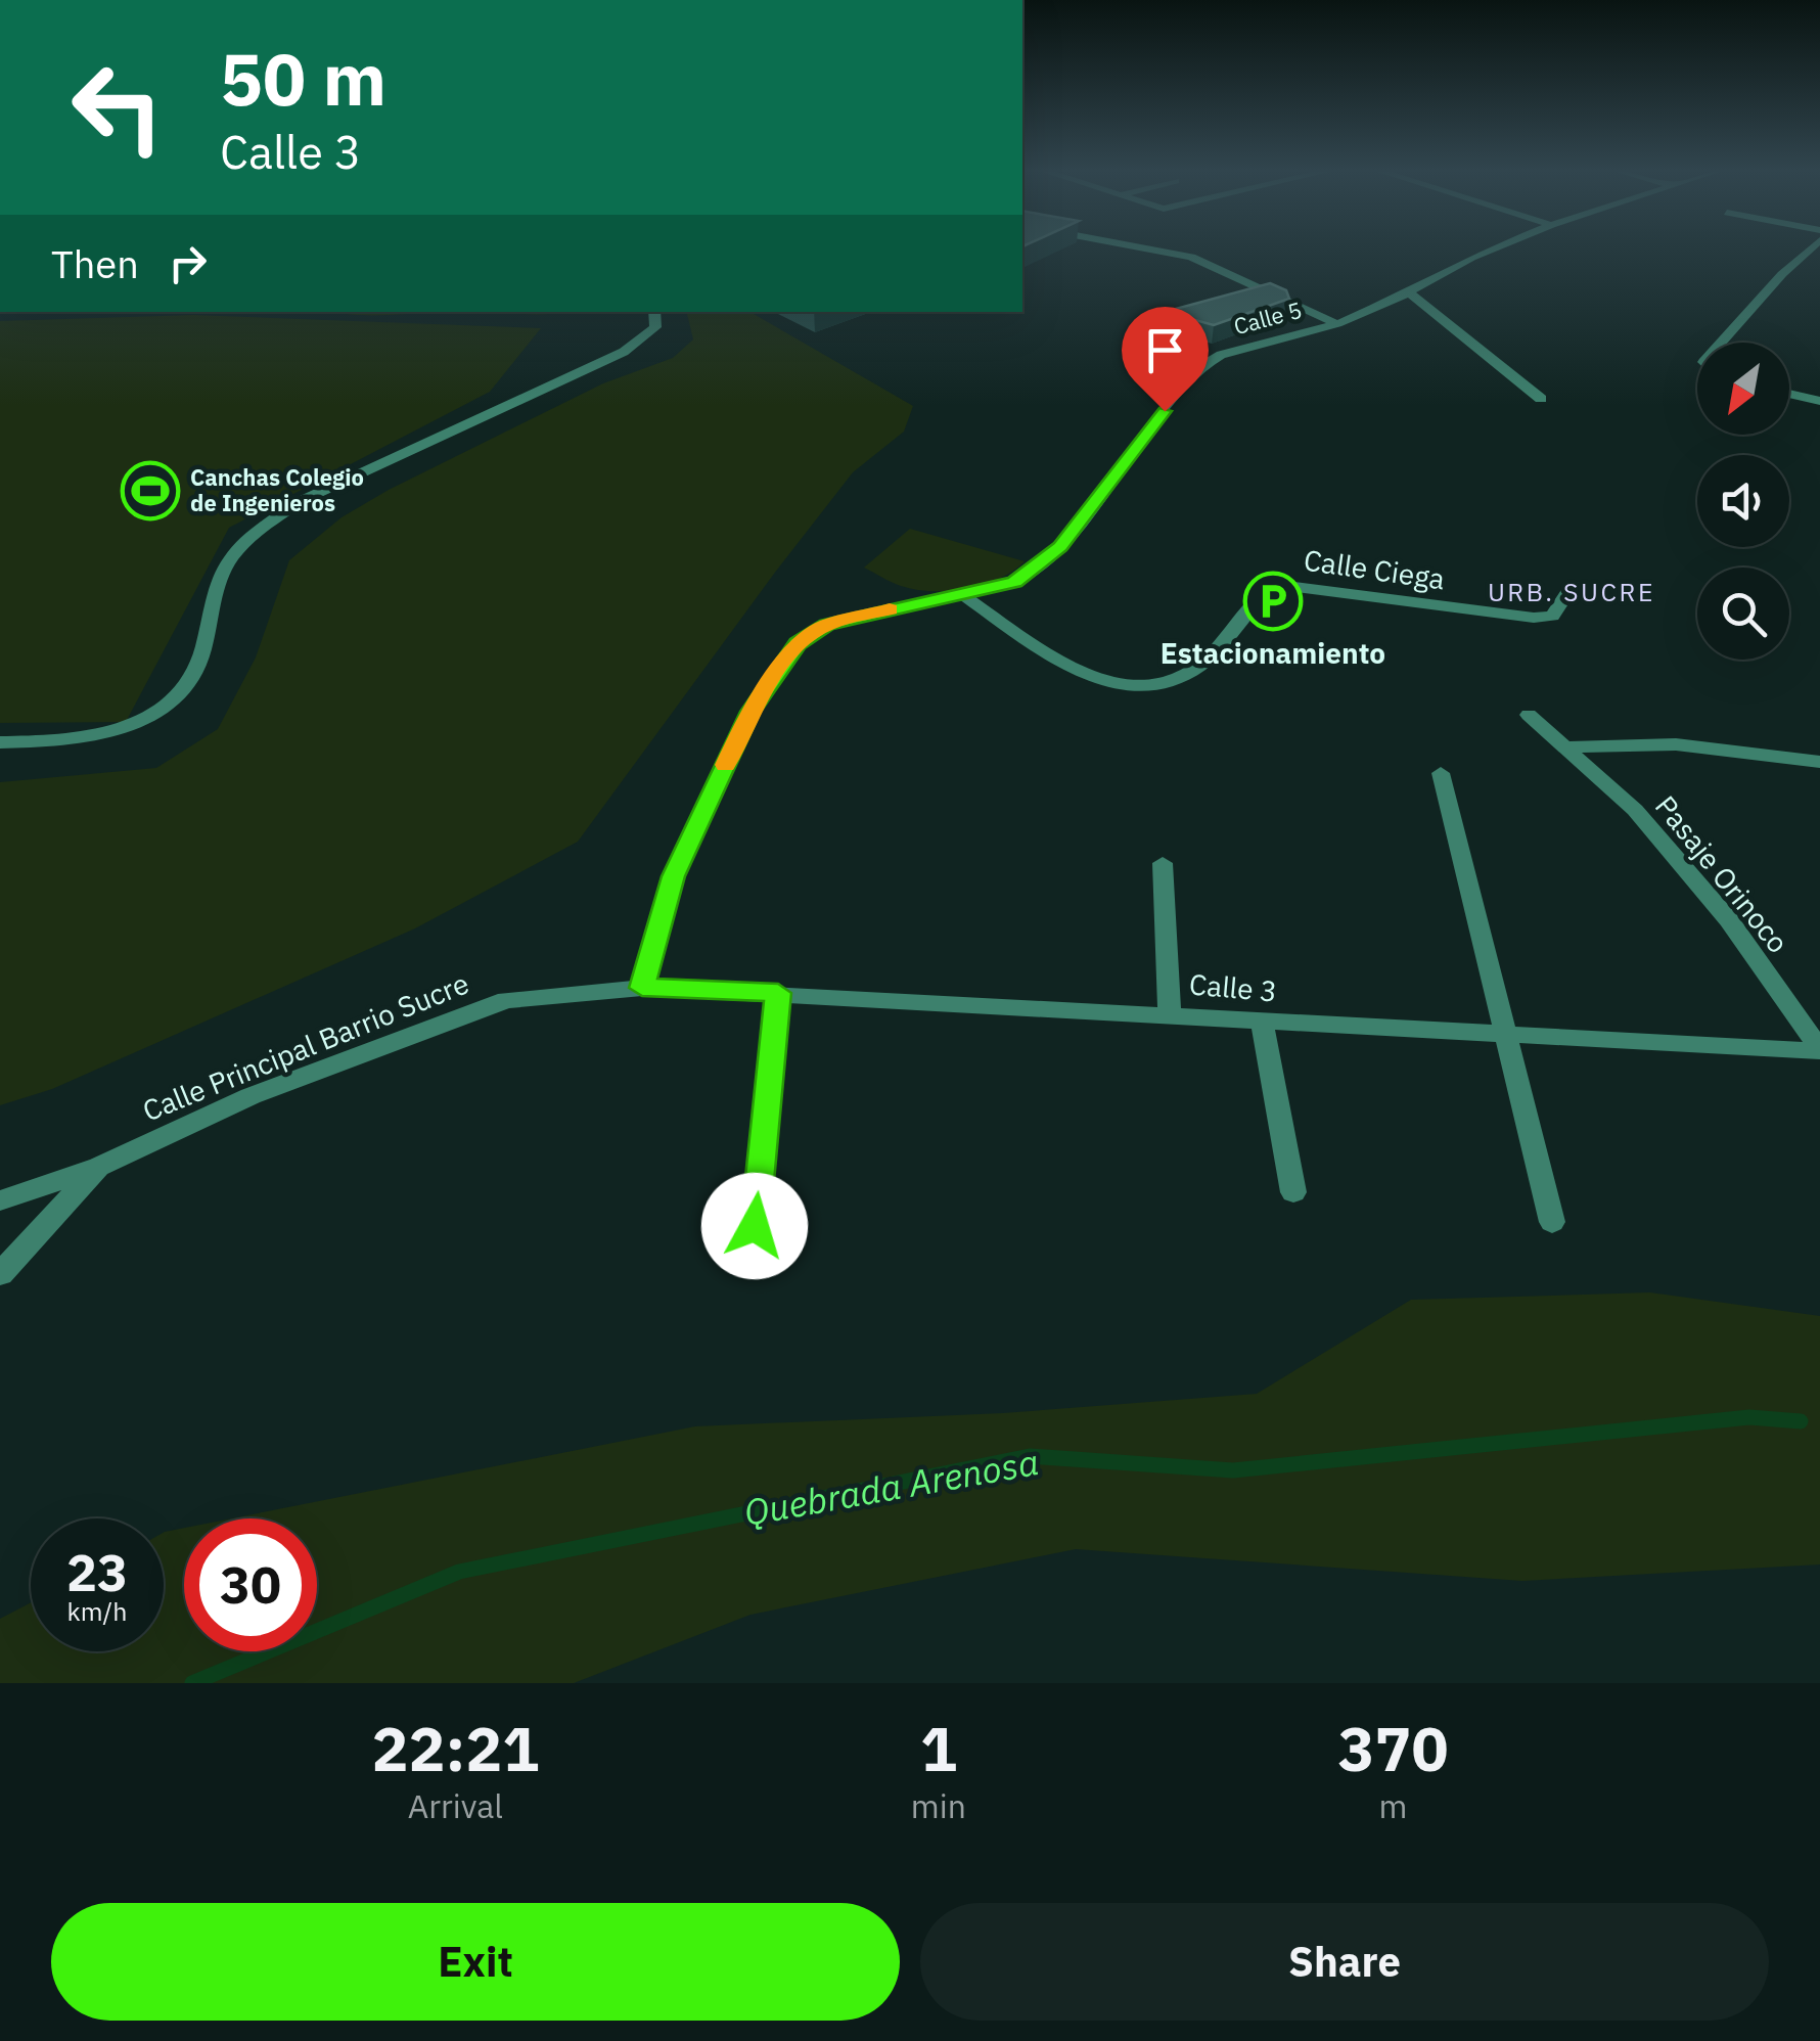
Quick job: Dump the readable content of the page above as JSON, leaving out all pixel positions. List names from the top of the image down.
{
  "streets": {
    "street": [
      "Calle 5",
      "Calle Ciega",
      "Pasaje Orinoco",
      "Calle 3",
      "Calle Principal Barrio Sucre"
    ]
  },
  "crossings": [
    ["Calle 5", "Calle Ciega"],
    ["Calle 5", "Calle 3"],
    ["Calle 5", "Calle Principal Barrio Sucre"],
    ["Pasaje Orinoco", "Calle 3"],
    ["Calle 3", "Calle Principal Barrio Sucre"]
  ],
  "districts": ["URB. SUCRE"],
  "water": ["Quebrada Arenosa"],
  "places": {
    "sports": ["Canchas Colegio de Ingenieros"],
    "parking": ["Estacionamiento"]
  },
  "north": "bottom left",
  "page": {
    "turn": ["50 m", "Calle 3"],
    "then": "Then",
    "speed": "23 km/h",
    "limit": "30",
    "eta": [
      "22:21",
      "Arrival",
      "1",
      "min",
      "370",
      "m"
    ],
    "buttons": ["Exit", "Share"]
  }
}
